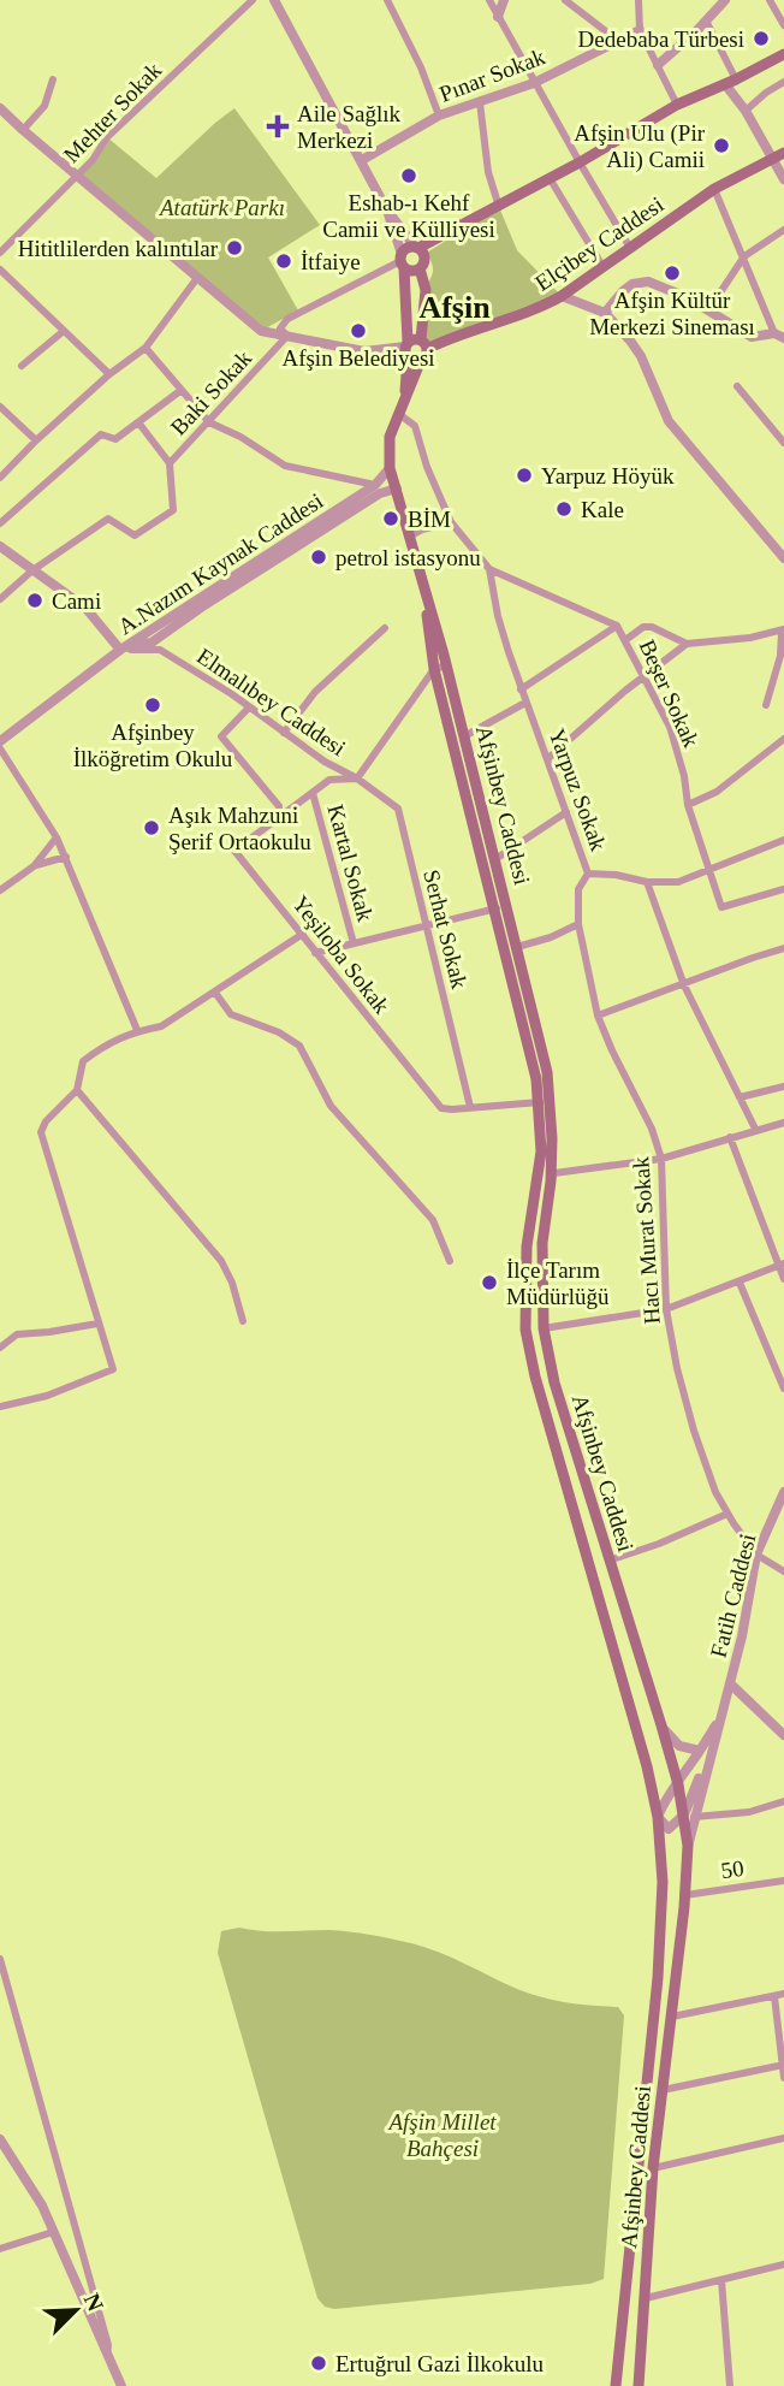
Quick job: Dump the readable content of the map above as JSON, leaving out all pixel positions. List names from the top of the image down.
{
  "streets": {
    "main road": ["Elçibey Caddesi", "Afşinbey Caddesi"],
    "street": [
      "Pınar Sokak",
      "Mehter Sokak",
      "Baki Sokak",
      "A.Nazım Kaynak Caddesi",
      "Beşer Sokak",
      "Elmalıbey Caddesi",
      "Yarpuz Sokak",
      "Kartal Sokak",
      "Serhat Sokak",
      "Yeşiloba Sokak",
      "Hacı Murat Sokak",
      "Fatih Caddesi",
      "50"
    ]
  },
  "crossings": [
    ["A.Nazım Kaynak Caddesi", "Elmalıbey Caddesi"],
    ["A.Nazım Kaynak Caddesi", "Afşinbey Caddesi"],
    ["Beşer Sokak", "Yarpuz Sokak"],
    ["Beşer Sokak", "Afşinbey Caddesi"],
    ["Elmalıbey Caddesi", "Afşinbey Caddesi"],
    ["Elmalıbey Caddesi", "Serhat Sokak"],
    ["Yarpuz Sokak", "Hacı Murat Sokak"],
    ["Afşinbey Caddesi", "Yeşiloba Sokak"],
    ["Afşinbey Caddesi", "50"],
    ["Kartal Sokak", "Yeşiloba Sokak"],
    ["Serhat Sokak", "Yeşiloba Sokak"],
    ["Hacı Murat Sokak", "Fatih Caddesi"]
  ],
  "districts": ["Afşin"],
  "parks": ["Atatürk Parkı", "Afşin Millet Bahçesi"],
  "places": {
    "other": [
      "Dedebaba Türbesi",
      "Afşin Ulu (Pir Ali) Camii",
      "Eshab-ı Kehf Camii ve Külliyesi",
      "Hititlilerden kalıntılar",
      "İtfaiye",
      "Afşin Kültür Merkezi Sineması",
      "Afşin Belediyesi",
      "Yarpuz Höyük",
      "Kale",
      "BİM",
      "petrol istasyonu",
      "Cami",
      "Afşinbey İlköğretim Okulu",
      "Aşık Mahzuni Şerif Ortaokulu",
      "İlçe Tarım Müdürlüğü",
      "Ertuğrul Gazi İlkokulu"
    ],
    "health": ["Aile Sağlık Merkezi"]
  },
  "north": "top right"
}
